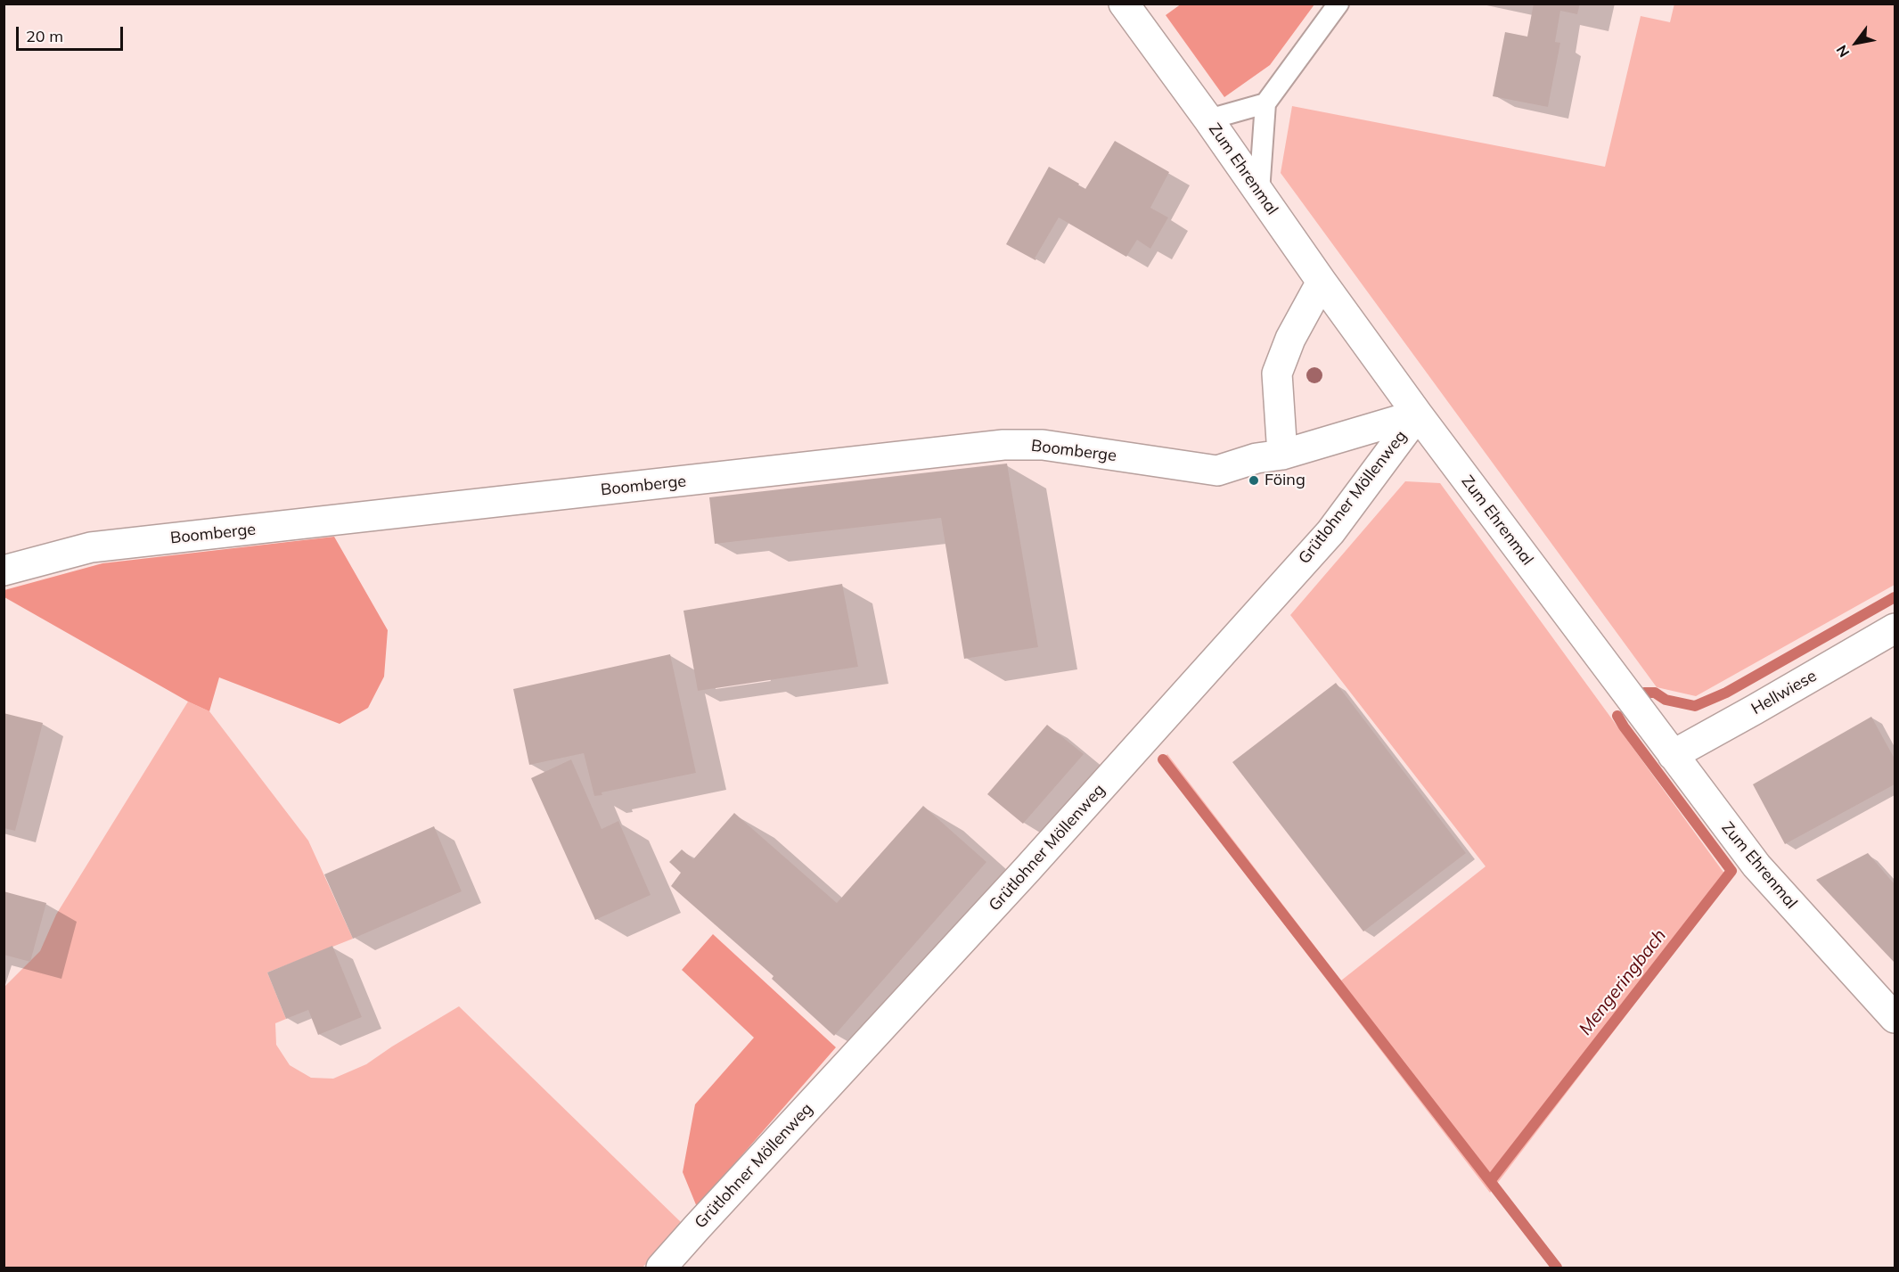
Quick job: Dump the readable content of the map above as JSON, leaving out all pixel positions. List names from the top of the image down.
{
  "streets": {
    "street": [
      "Zum Ehrenmal",
      "Boomberge",
      "Grütlohner Möllenweg",
      "Hellwiese"
    ]
  },
  "crossings": [
    ["Zum Ehrenmal", "Boomberge"],
    ["Zum Ehrenmal", "Grütlohner Möllenweg"],
    ["Zum Ehrenmal", "Hellwiese"],
    ["Boomberge", "Grütlohner Möllenweg"]
  ],
  "water": ["Mengeringbach"],
  "places": ["Föing"],
  "scale_bar": "20 m",
  "north": "bottom left"
}
